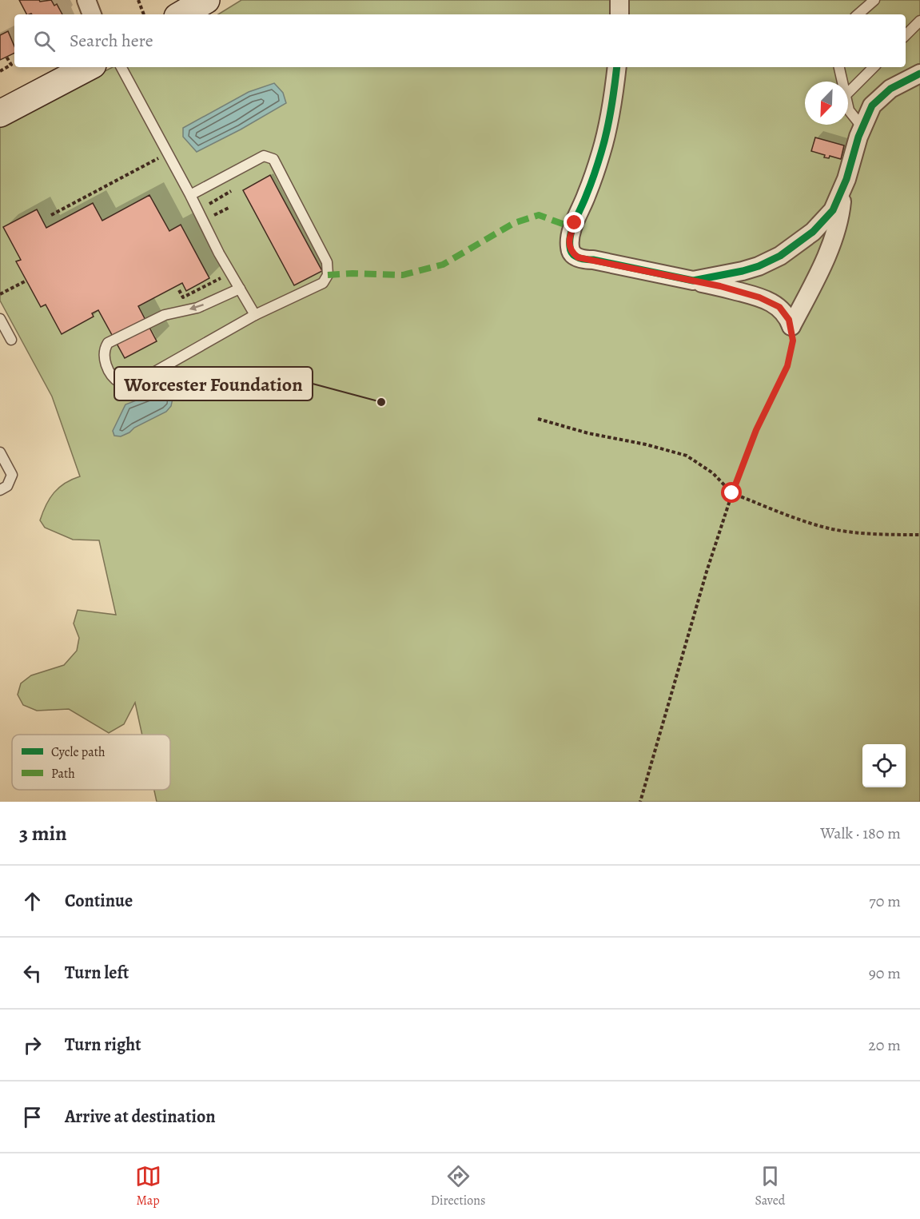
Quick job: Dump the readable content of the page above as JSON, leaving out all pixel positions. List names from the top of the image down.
{
  "places": ["Worcester Foundation"],
  "legend": ["Cycle path", "Path"],
  "north": "bottom left",
  "page": {
    "search": "Search here",
    "heading": ["3 min", "Walk · 180 m"],
    "list": [
      ["Continue", "70 m"],
      ["Turn left", "90 m"],
      ["Turn right", "20 m"],
      "Arrive at destination"
    ],
    "nav": ["Map", "Directions", "Saved"]
  }
}
